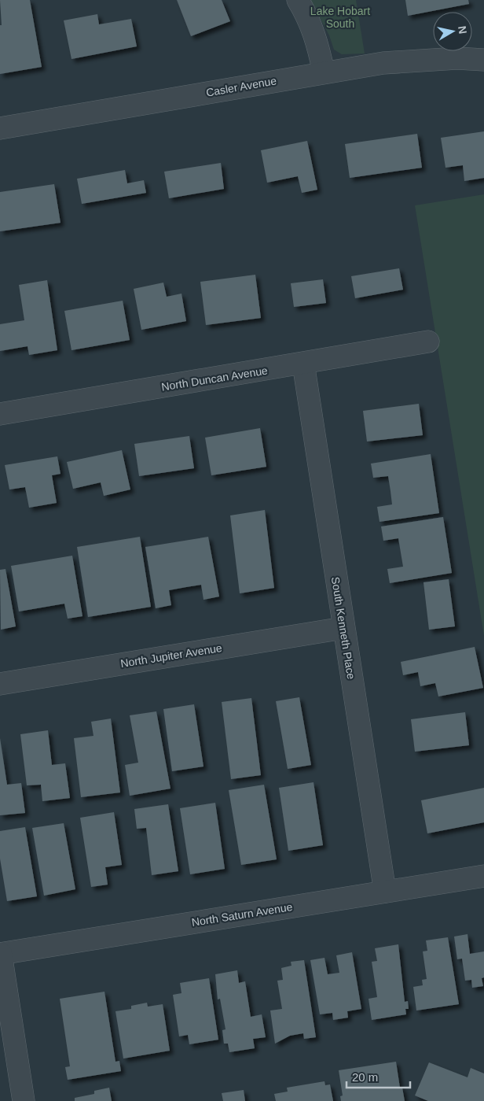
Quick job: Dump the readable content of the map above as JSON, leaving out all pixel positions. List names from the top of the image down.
{
  "streets": {
    "street": [
      "Casler Avenue",
      "North Duncan Avenue",
      "South Kenneth Place",
      "North Jupiter Avenue",
      "North Saturn Avenue"
    ]
  },
  "crossings": [
    ["North Duncan Avenue", "South Kenneth Place"],
    ["South Kenneth Place", "North Jupiter Avenue"],
    ["South Kenneth Place", "North Saturn Avenue"]
  ],
  "parks": ["Lake Hobart South"],
  "scale_bar": "20 m",
  "north": "right"
}
